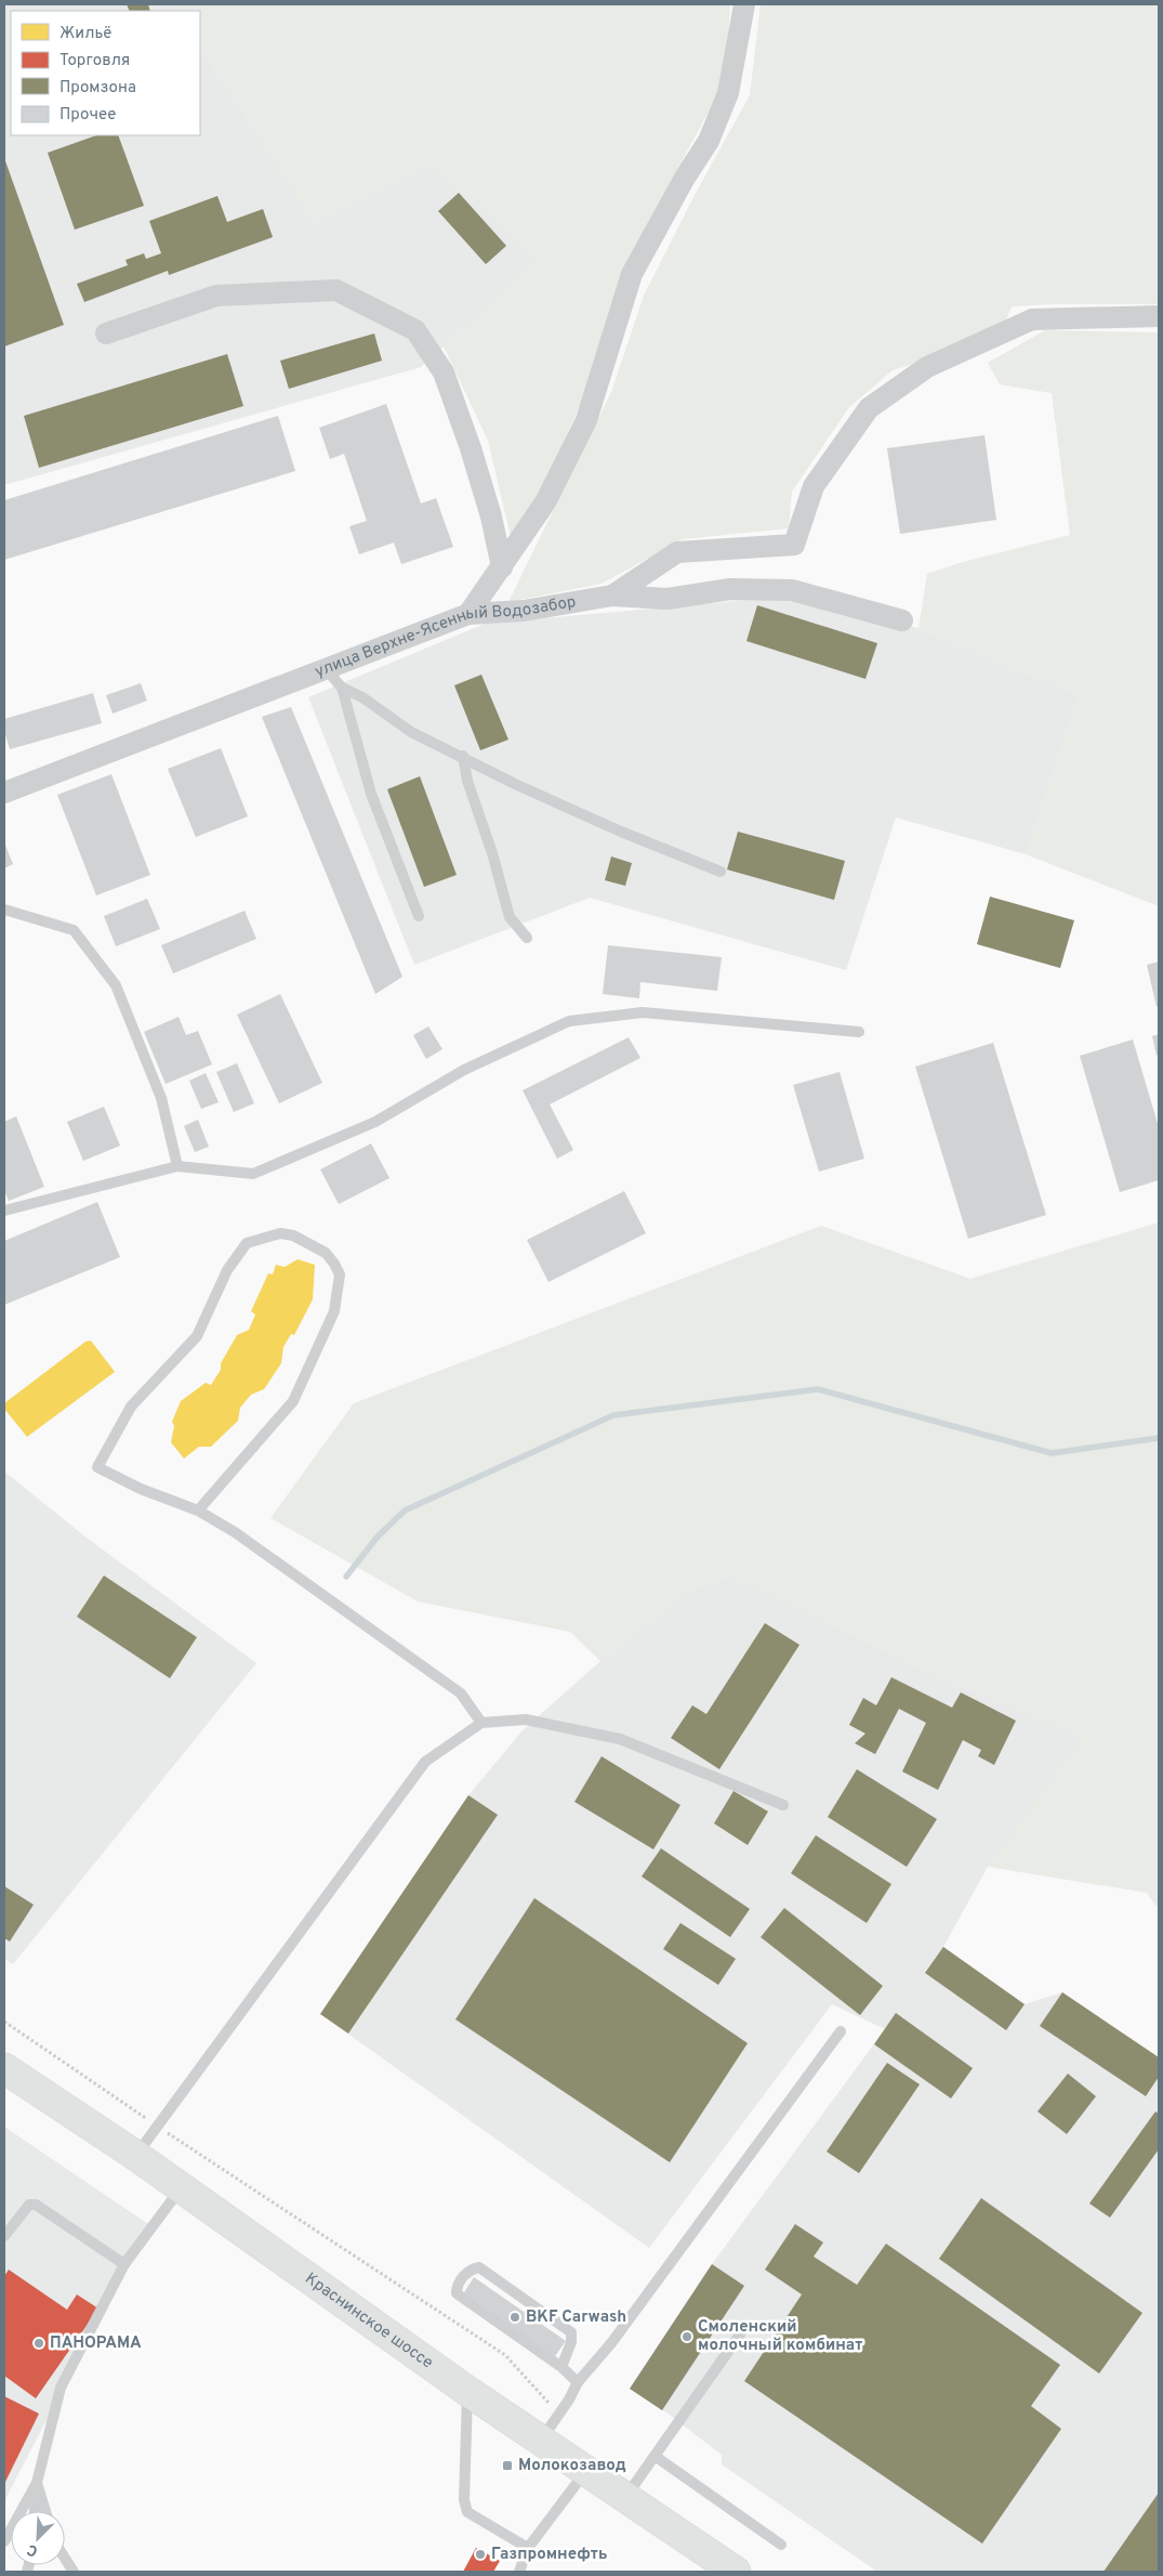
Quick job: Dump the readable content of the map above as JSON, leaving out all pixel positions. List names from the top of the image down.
{
  "streets": {
    "main road": ["Краснинское шоссе"],
    "street": ["улица Верхне-Ясенный Водозабор"]
  },
  "places": {
    "other": [
      "BKF Carwash",
      "Смоленский молочный комбинат",
      "ПАНОРАМА",
      "Газпромнефть"
    ],
    "transit": ["Молокозавод"]
  },
  "legend": [
    "Жильё",
    "Торговля",
    "Промзона",
    "Прочее"
  ],
  "north": "bottom left"
}
